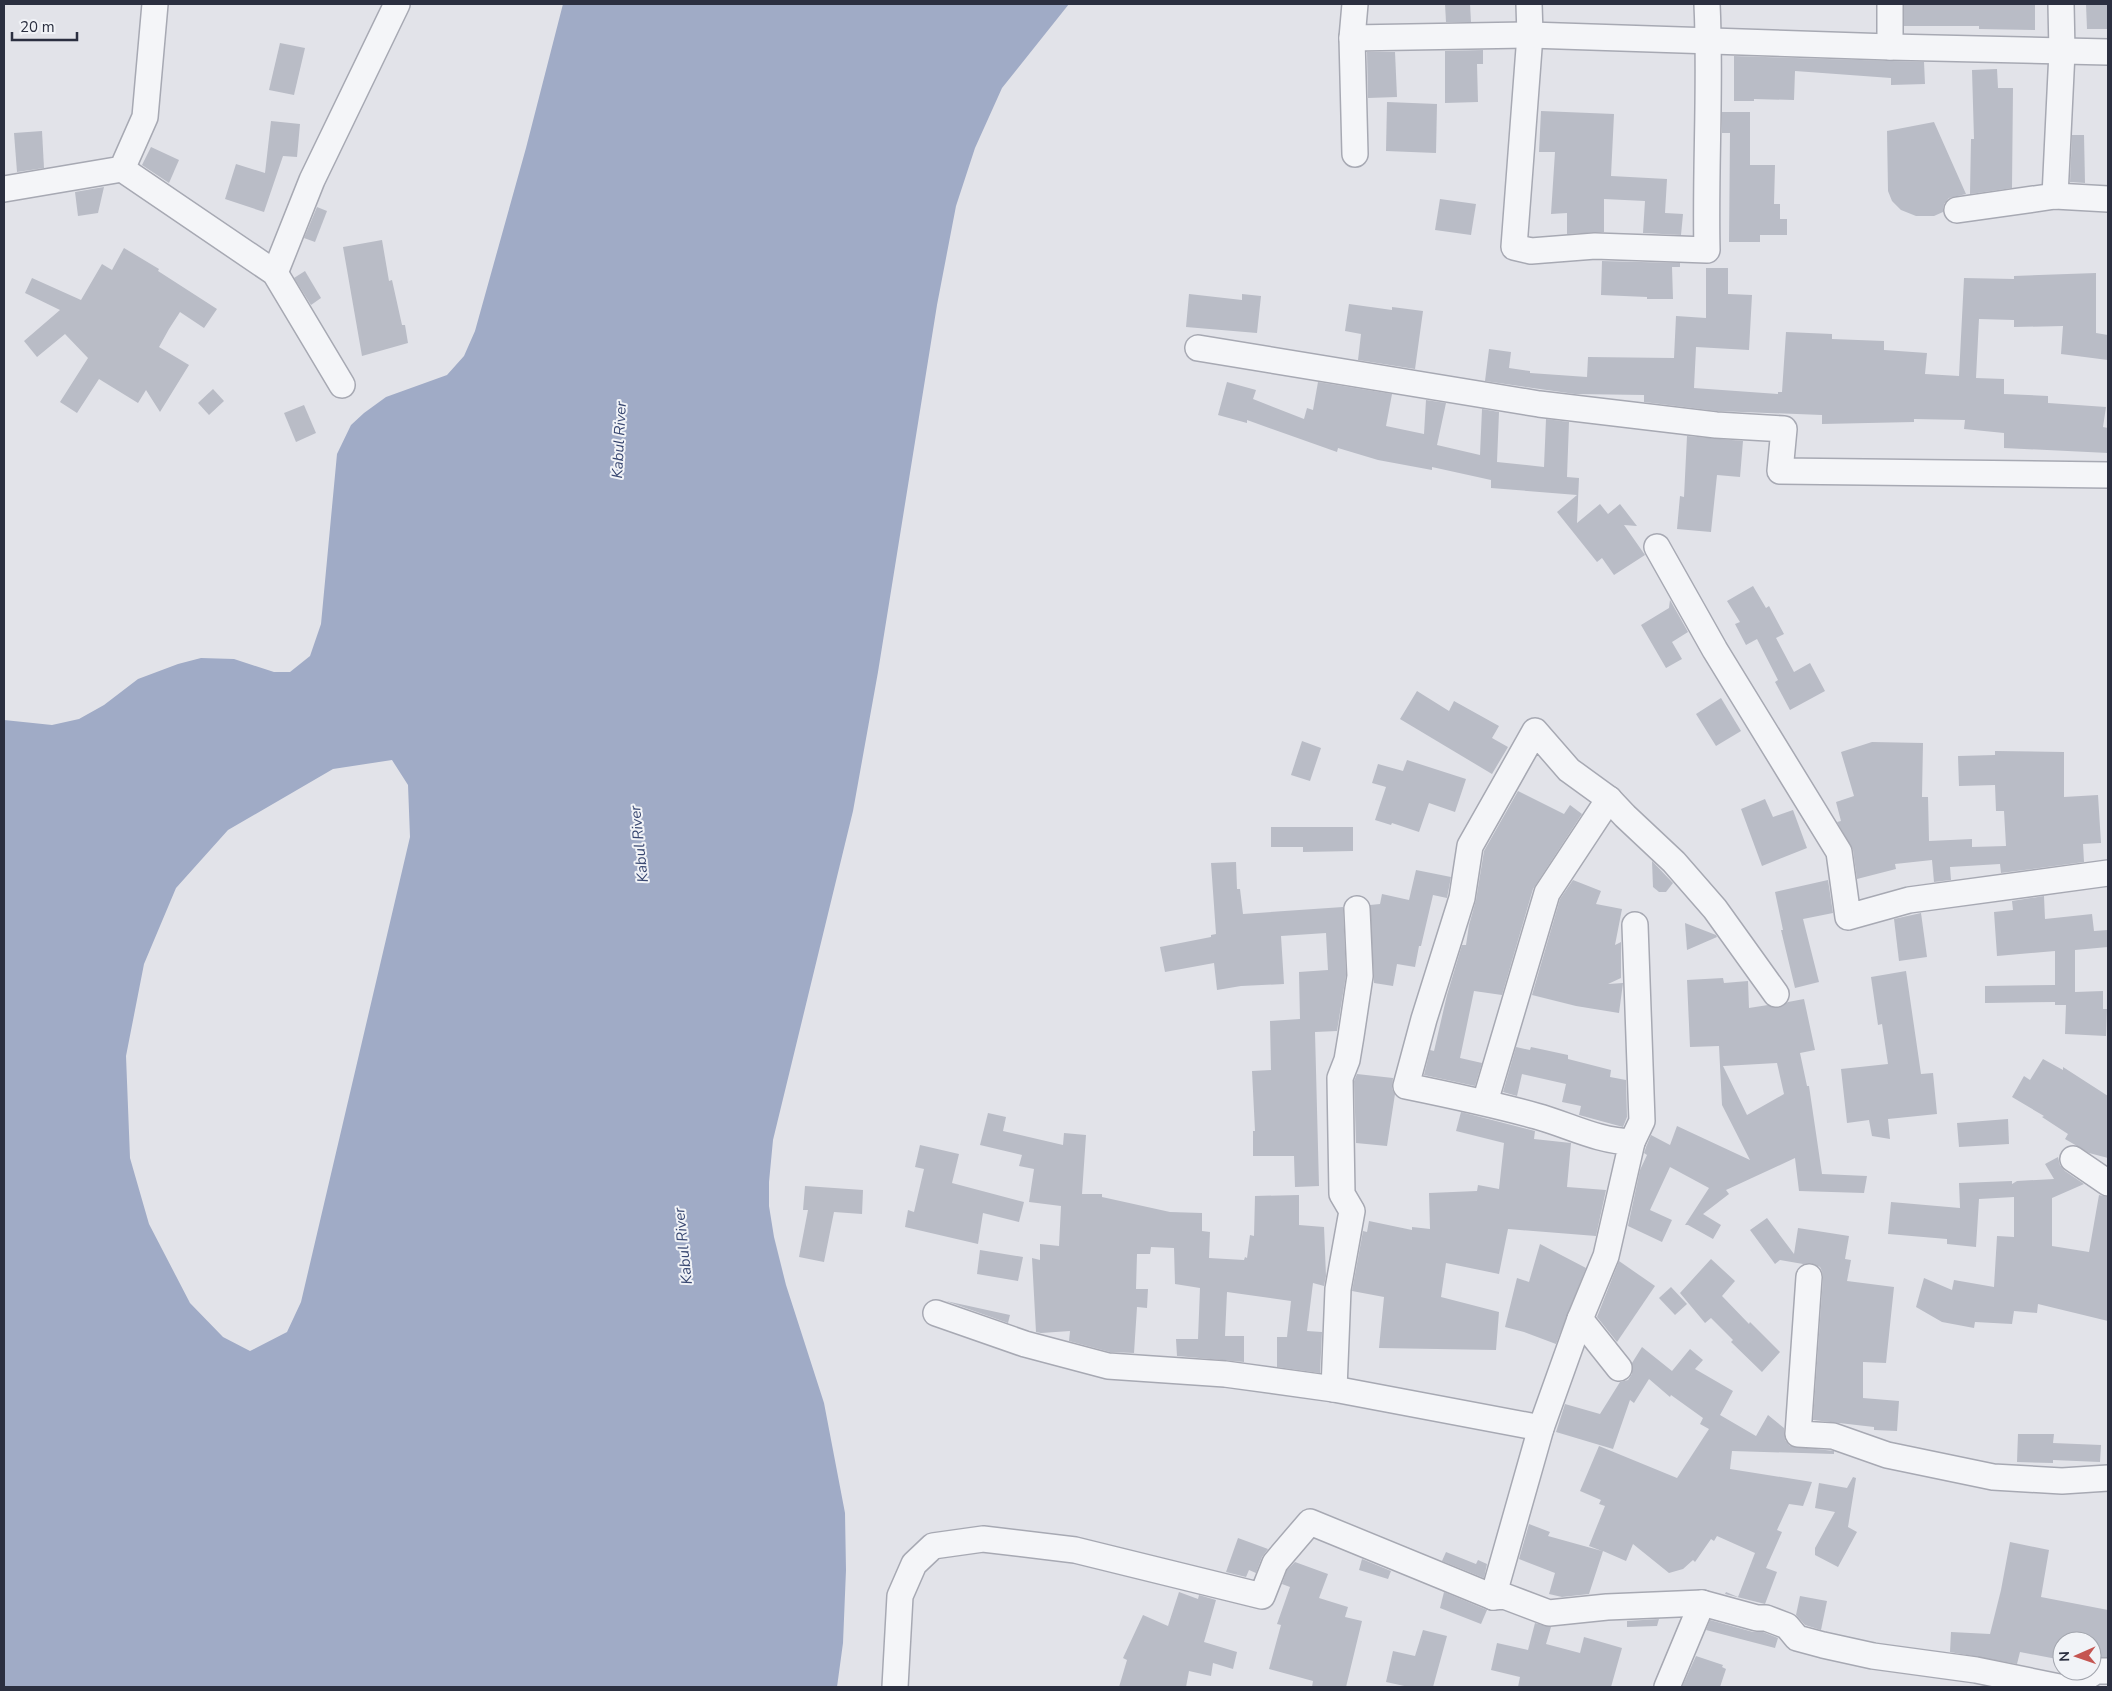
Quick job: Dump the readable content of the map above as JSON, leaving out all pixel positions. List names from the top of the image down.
{
  "water": ["Kabul River"],
  "scale_bar": "20 m",
  "north": "left"
}
